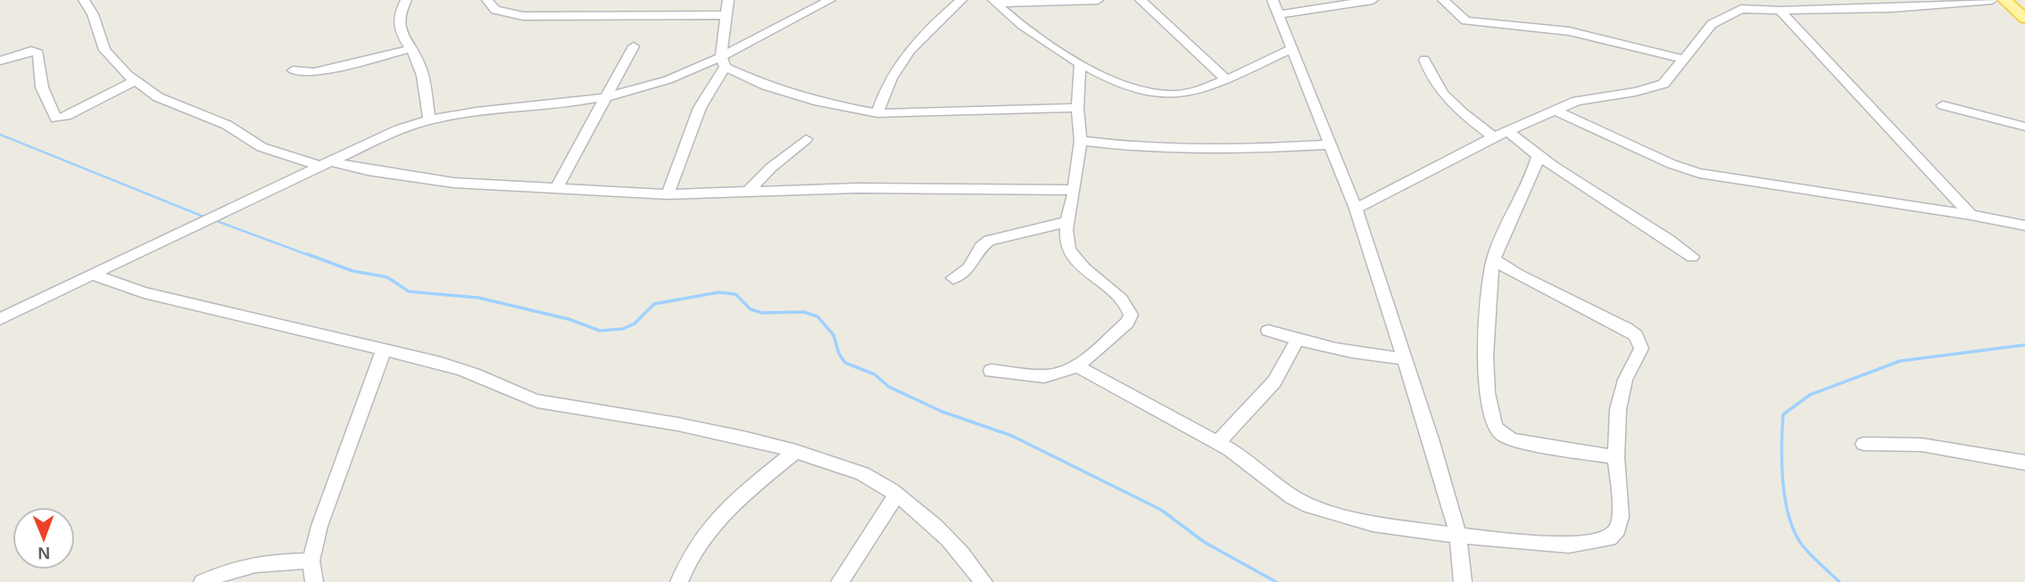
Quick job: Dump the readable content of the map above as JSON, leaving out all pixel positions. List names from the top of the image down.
{
  "north": "bottom"
}
